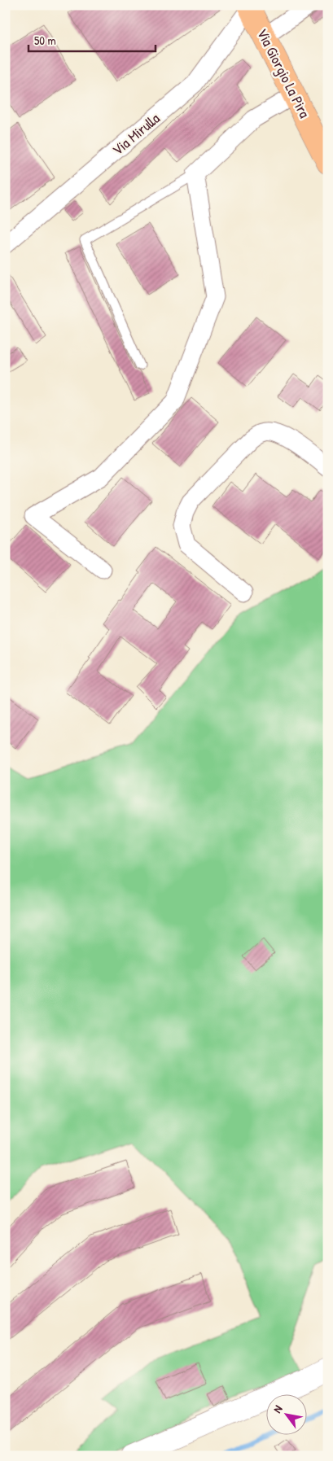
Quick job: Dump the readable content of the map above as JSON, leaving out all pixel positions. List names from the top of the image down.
{
  "streets": {
    "main road": ["Via Giorgio La Pira"],
    "street": ["Via Mirulla"]
  },
  "crossings": [
    ["Via Giorgio La Pira", "Via Mirulla"]
  ],
  "scale_bar": "50 m",
  "north": "top left"
}
